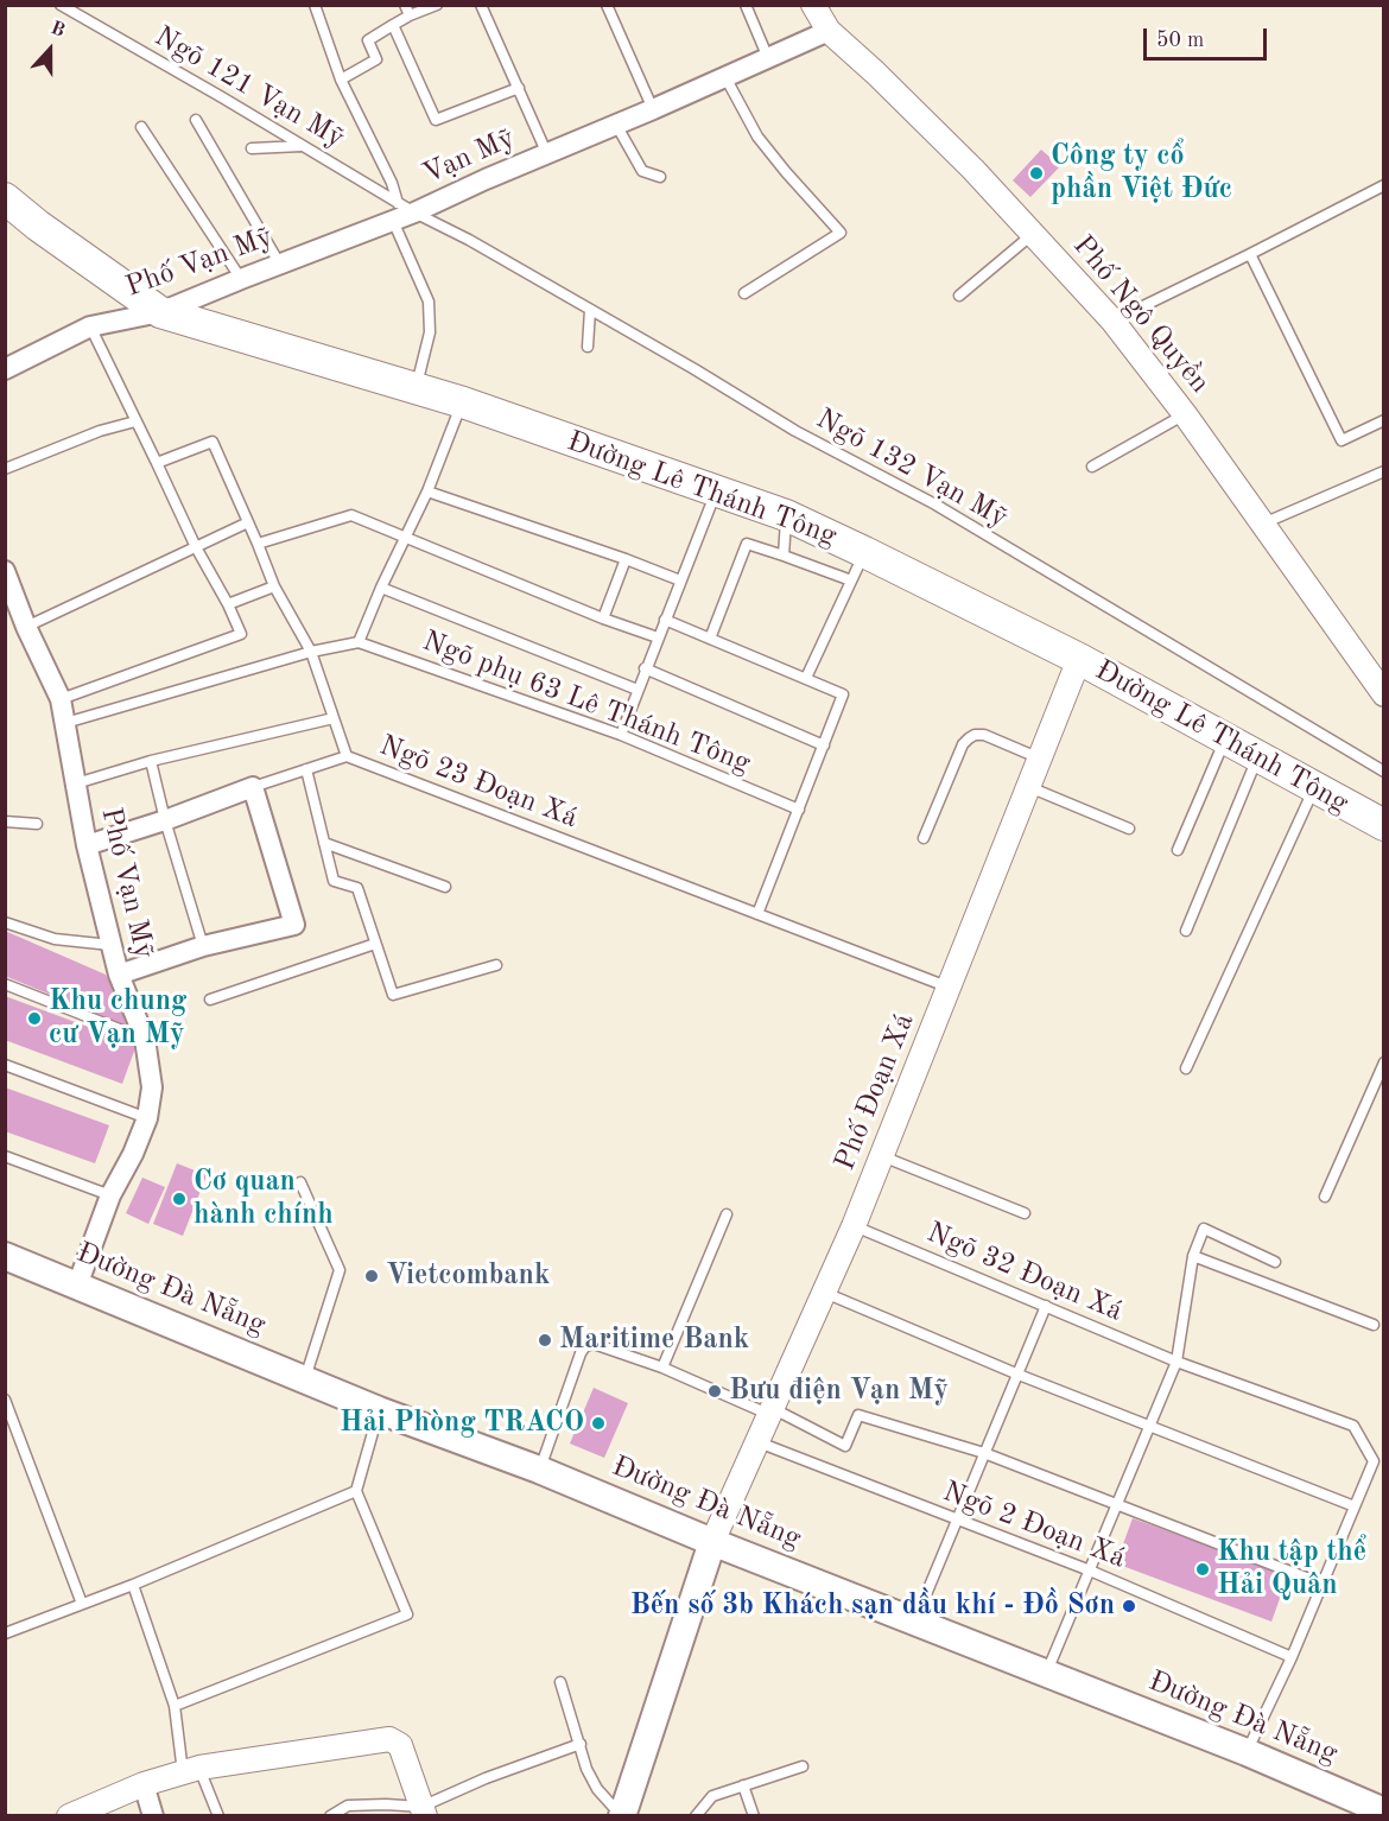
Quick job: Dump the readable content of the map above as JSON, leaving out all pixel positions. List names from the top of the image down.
{
  "streets": {
    "main road": ["Đường Lê Thánh Tông", "Đường Đà Nẵng"],
    "street": [
      "Vạn Mỹ",
      "Phố Vạn Mỹ",
      "Phố Ngô Quyền",
      "Phố Đoạn Xá"
    ],
    "lane": [
      "Ngõ 121 Vạn Mỹ",
      "Ngõ 132 Vạn Mỹ",
      "Ngõ phụ 63 Lê Thánh Tông",
      "Ngõ 23 Đoạn Xá",
      "Ngõ 32 Đoạn Xá",
      "Ngõ 2 Đoạn Xá"
    ]
  },
  "crossings": [
    ["Ngõ 121 Vạn Mỹ", "Vạn Mỹ"],
    ["Ngõ 121 Vạn Mỹ", "Phố Vạn Mỹ"],
    ["Ngõ 121 Vạn Mỹ", "Ngõ 132 Vạn Mỹ"],
    ["Vạn Mỹ", "Phố Vạn Mỹ"],
    ["Vạn Mỹ", "Ngõ 132 Vạn Mỹ"],
    ["Phố Vạn Mỹ", "Ngõ 132 Vạn Mỹ"],
    ["Phố Vạn Mỹ", "Đường Lê Thánh Tông"],
    ["Phố Vạn Mỹ", "Đường Đà Nẵng"],
    ["Đường Lê Thánh Tông", "Phố Đoạn Xá"],
    ["Ngõ 23 Đoạn Xá", "Phố Đoạn Xá"],
    ["Phố Đoạn Xá", "Ngõ 32 Đoạn Xá"],
    ["Phố Đoạn Xá", "Đường Đà Nẵng"],
    ["Phố Đoạn Xá", "Ngõ 2 Đoạn Xá"]
  ],
  "places": [
    "Công ty cổ phần Việt Đức",
    "Khu chung cư Vạn Mỹ",
    "Cơ quan hành chính",
    "Vietcombank",
    "Maritime Bank",
    "Bưu điện Vạn Mỹ",
    "Hải Phòng TRACO",
    "Khu tập thể Hải Quân",
    "Bến số 3b Khách sạn dầu khí - Đồ Sơn"
  ],
  "scale_bar": "50 m",
  "north": "top"
}
